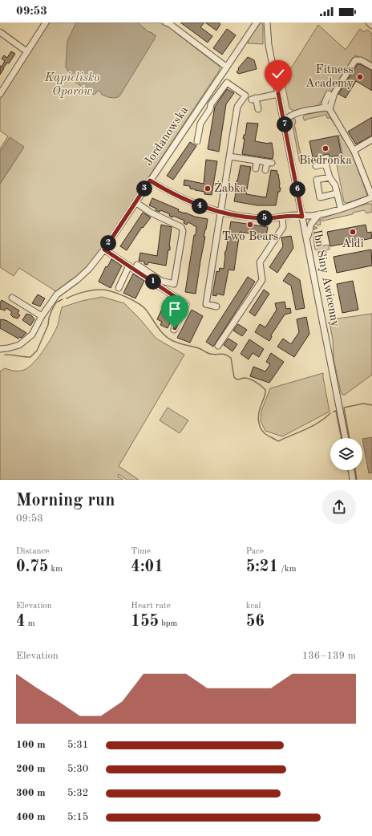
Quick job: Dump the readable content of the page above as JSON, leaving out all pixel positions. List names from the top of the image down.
{
  "streets": {
    "street": ["Jordanowska", "Ibn Siny Awicenny"]
  },
  "parks": ["Kąpielisko Oporów"],
  "places": [
    "Fitness Academy",
    "Biedronka",
    "Żabka",
    "Two Bears",
    "Aldi"
  ],
  "page": {
    "status": "09:53",
    "pins": [
      "7",
      "3",
      "6",
      "4",
      "5",
      "2",
      "1"
    ],
    "heading": ["Morning run", "09:53"],
    "stats": [
      ["Distance", "0.75 km"],
      ["Time", "4:01"],
      ["Pace", "5:21 /km"],
      ["Elevation", "4 m"],
      ["Heart rate", "155 bpm"],
      ["kcal", "56"]
    ],
    "chart": ["Elevation", "136–139 m"],
    "list": [
      {
        "name": "100 m",
        "note": "5:31"
      },
      {
        "name": "200 m",
        "note": "5:30"
      },
      {
        "name": "300 m",
        "note": "5:32"
      },
      {
        "name": "400 m",
        "note": "5:15"
      }
    ]
  }
}
